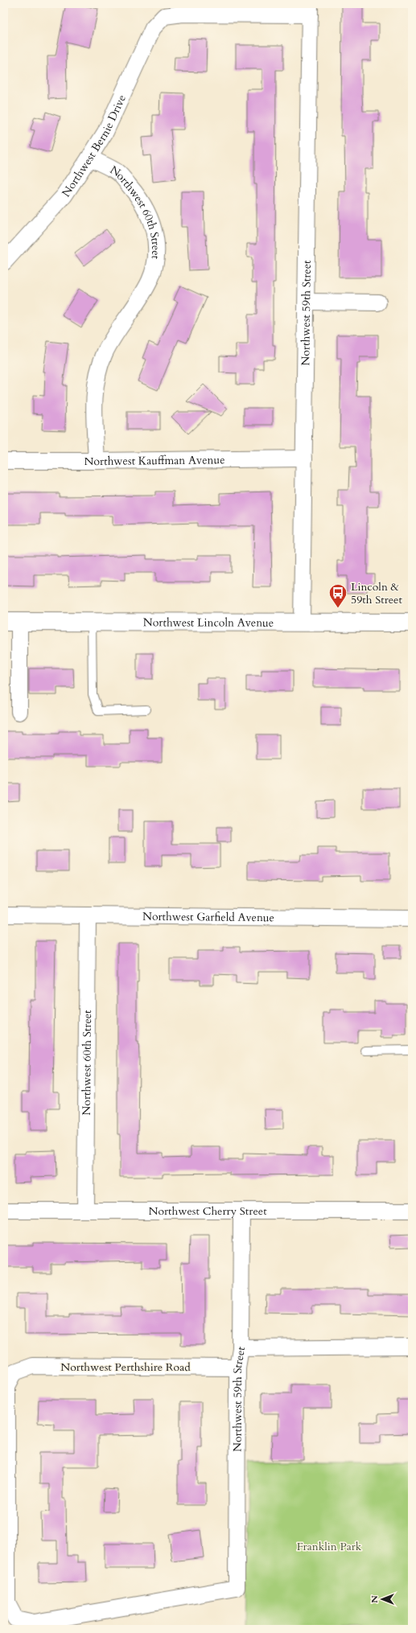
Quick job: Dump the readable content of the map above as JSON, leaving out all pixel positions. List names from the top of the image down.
{
  "streets": {
    "street": [
      "Northwest Bernie Drive",
      "Northwest 60th Street",
      "Northwest 59th Street",
      "Northwest Kauffman Avenue",
      "Northwest Lincoln Avenue",
      "Northwest Garfield Avenue",
      "Northwest Cherry Street",
      "Northwest Perthshire Road"
    ]
  },
  "crossings": [
    ["Northwest Bernie Drive", "Northwest 60th Street"],
    ["Northwest Bernie Drive", "Northwest 59th Street"],
    ["Northwest 60th Street", "Northwest Kauffman Avenue"],
    ["Northwest 60th Street", "Northwest Garfield Avenue"],
    ["Northwest 60th Street", "Northwest Cherry Street"],
    ["Northwest 59th Street", "Northwest Kauffman Avenue"],
    ["Northwest 59th Street", "Northwest Lincoln Avenue"],
    ["Northwest 59th Street", "Northwest Cherry Street"],
    ["Northwest 59th Street", "Northwest Perthshire Road"]
  ],
  "parks": ["Franklin Park"],
  "places": {
    "bus stop": ["Lincoln & 59th Street"]
  },
  "north": "left"
}
